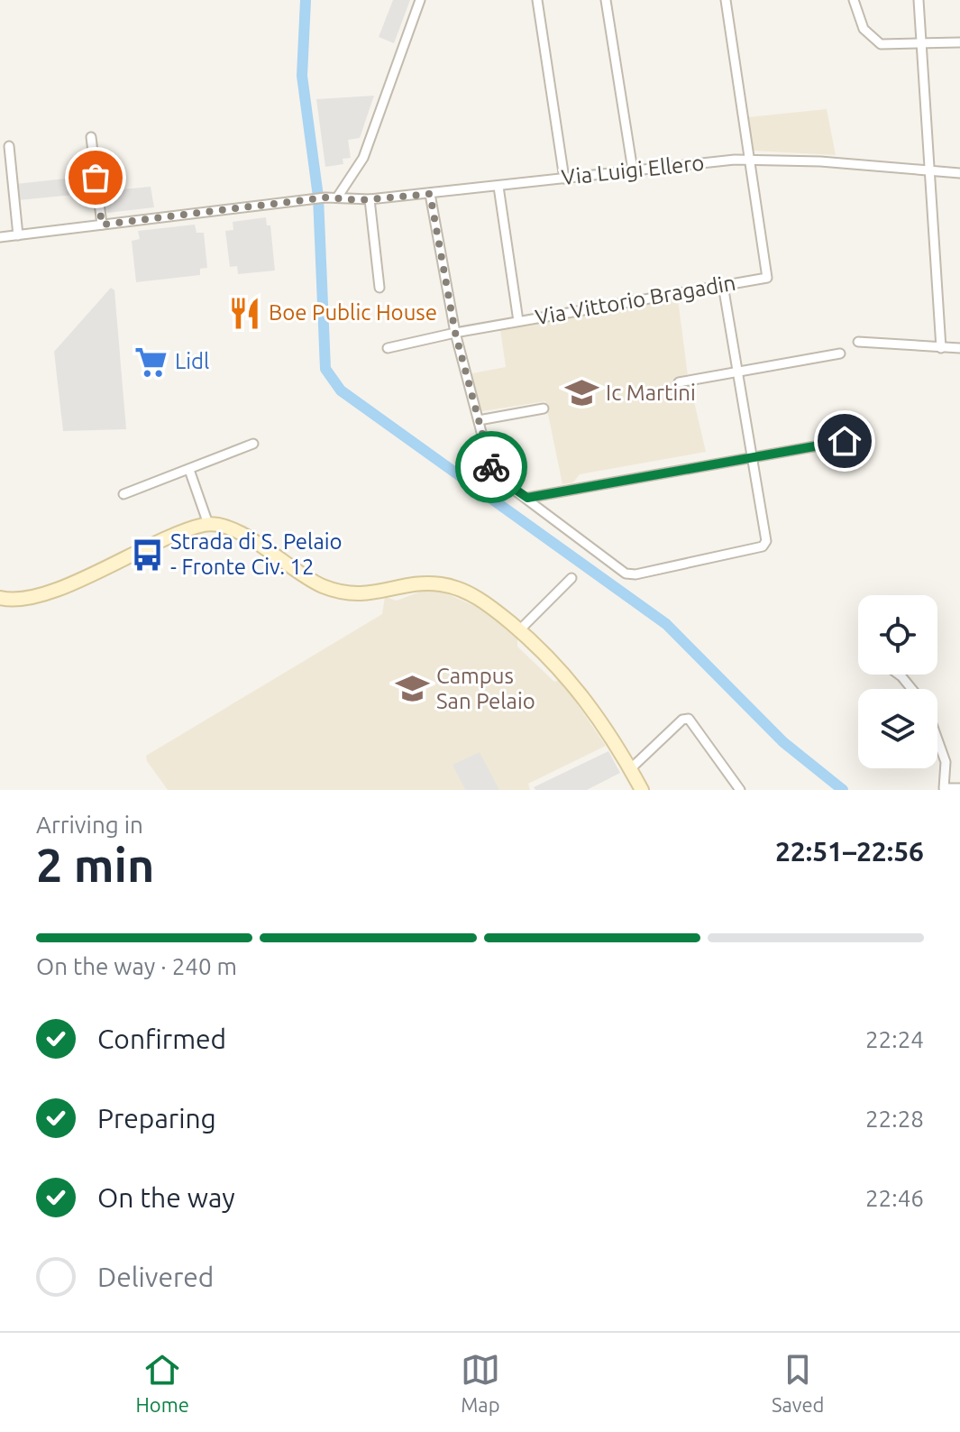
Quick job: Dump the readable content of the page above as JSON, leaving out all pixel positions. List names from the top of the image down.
{
  "streets": {
    "street": ["Via Luigi Ellero", "Via Vittorio Bragadin"]
  },
  "crossings": [
    ["Via Luigi Ellero", "Via Vittorio Bragadin"]
  ],
  "places": {
    "restaurant": ["Boe Public House"],
    "supermarket": ["Lidl"],
    "school or university": ["Ic Martini", "Campus San Pelaio"],
    "bus stop": ["Strada di S. Pelaio - Fronte Civ. 12"]
  },
  "page": {
    "heading": ["2 min", "Arriving in", "22:51–22:56"],
    "bar": "On the way · 240 m",
    "list": [
      ["Confirmed", "22:24"],
      ["Preparing", "22:28"],
      ["On the way", "22:46"],
      "Delivered"
    ],
    "tabs": ["Home", "Map", "Saved"]
  }
}
